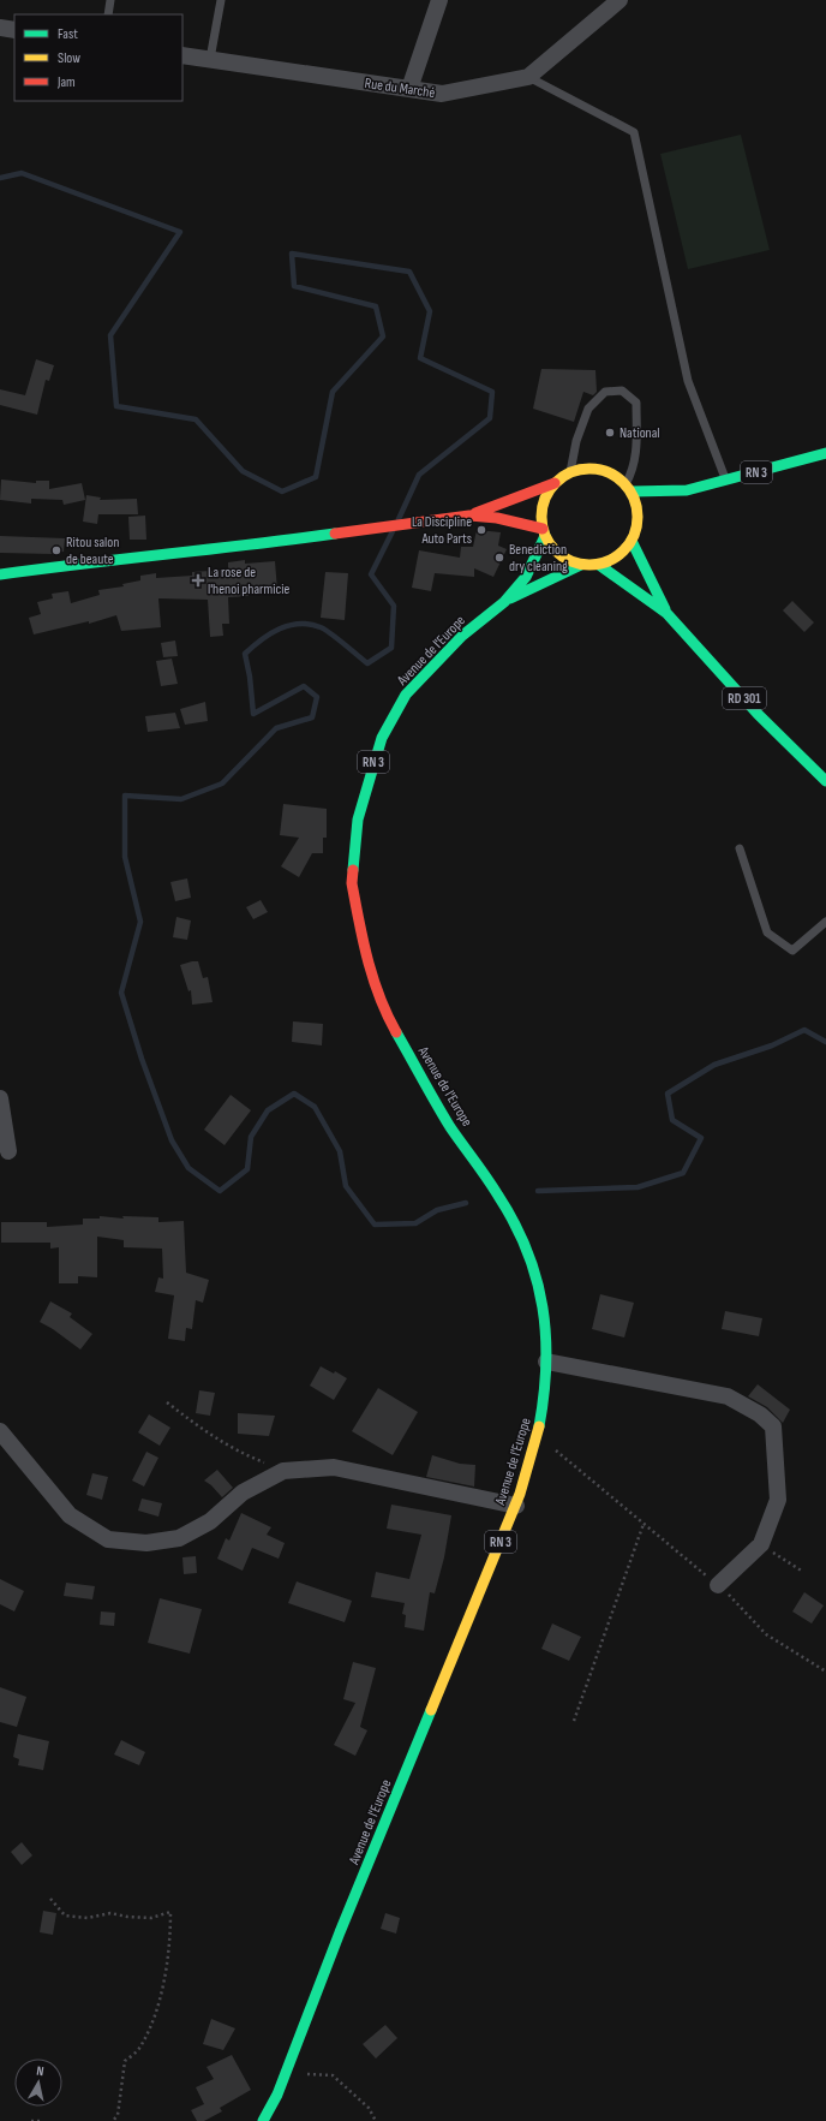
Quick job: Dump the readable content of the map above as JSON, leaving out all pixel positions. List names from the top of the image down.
{
  "streets": {
    "main road": ["RN 3", "Avenue de l'Europe", "RD 301"],
    "street": ["Rue du Marché"]
  },
  "crossings": [
    ["RN 3", "Avenue de l'Europe"],
    ["RN 3", "RD 301"],
    ["Avenue de l'Europe", "RD 301"]
  ],
  "places": {
    "other": [
      "National",
      "La Discipline Auto Parts",
      "Ritou salon de beaute",
      "Benediction dry cleaning"
    ],
    "health": ["La rose de l'henoi pharmicie"]
  },
  "legend": ["Fast", "Slow", "Jam"],
  "north": "top"
}
